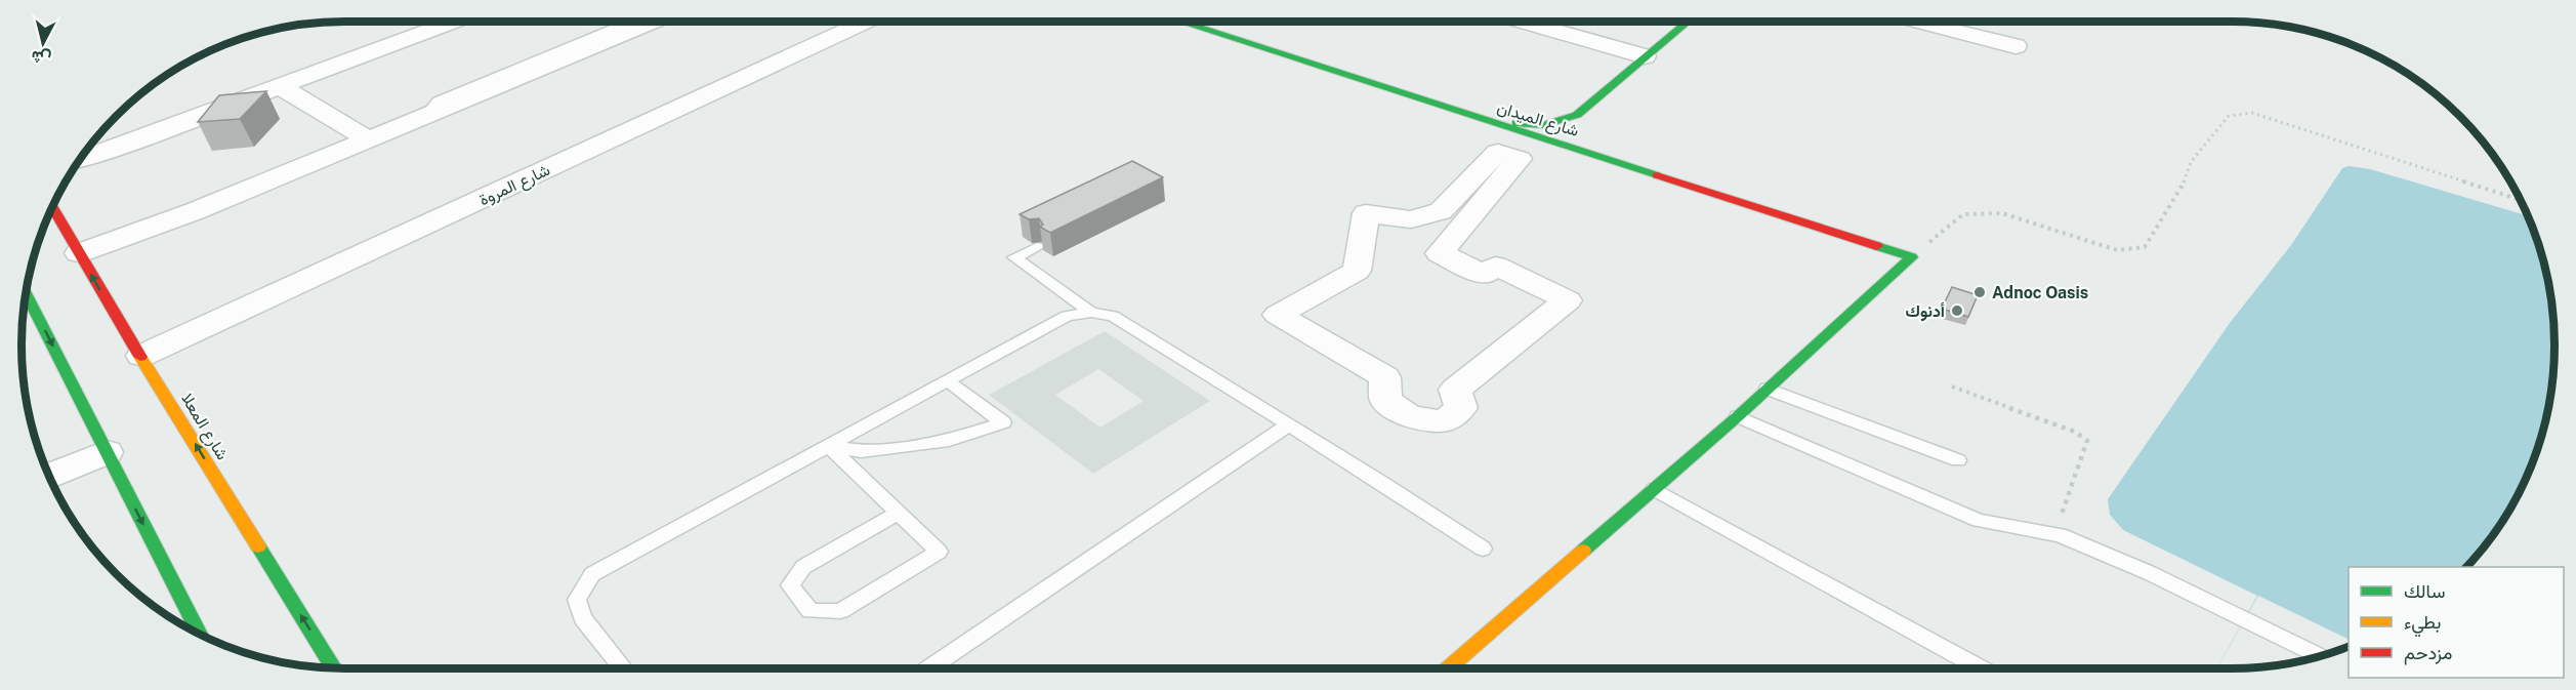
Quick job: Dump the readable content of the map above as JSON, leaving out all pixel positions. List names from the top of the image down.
{
  "streets": {
    "street": ["شارع الميدان", "شارع المروة", "شارع المعلا"]
  },
  "crossings": [
    ["شارع المروة", "شارع المعلا"]
  ],
  "places": ["Adnoc Oasis", "أدنوك"],
  "legend": ["سالك", "بطيء", "مزدحم"],
  "north": "bottom"
}
